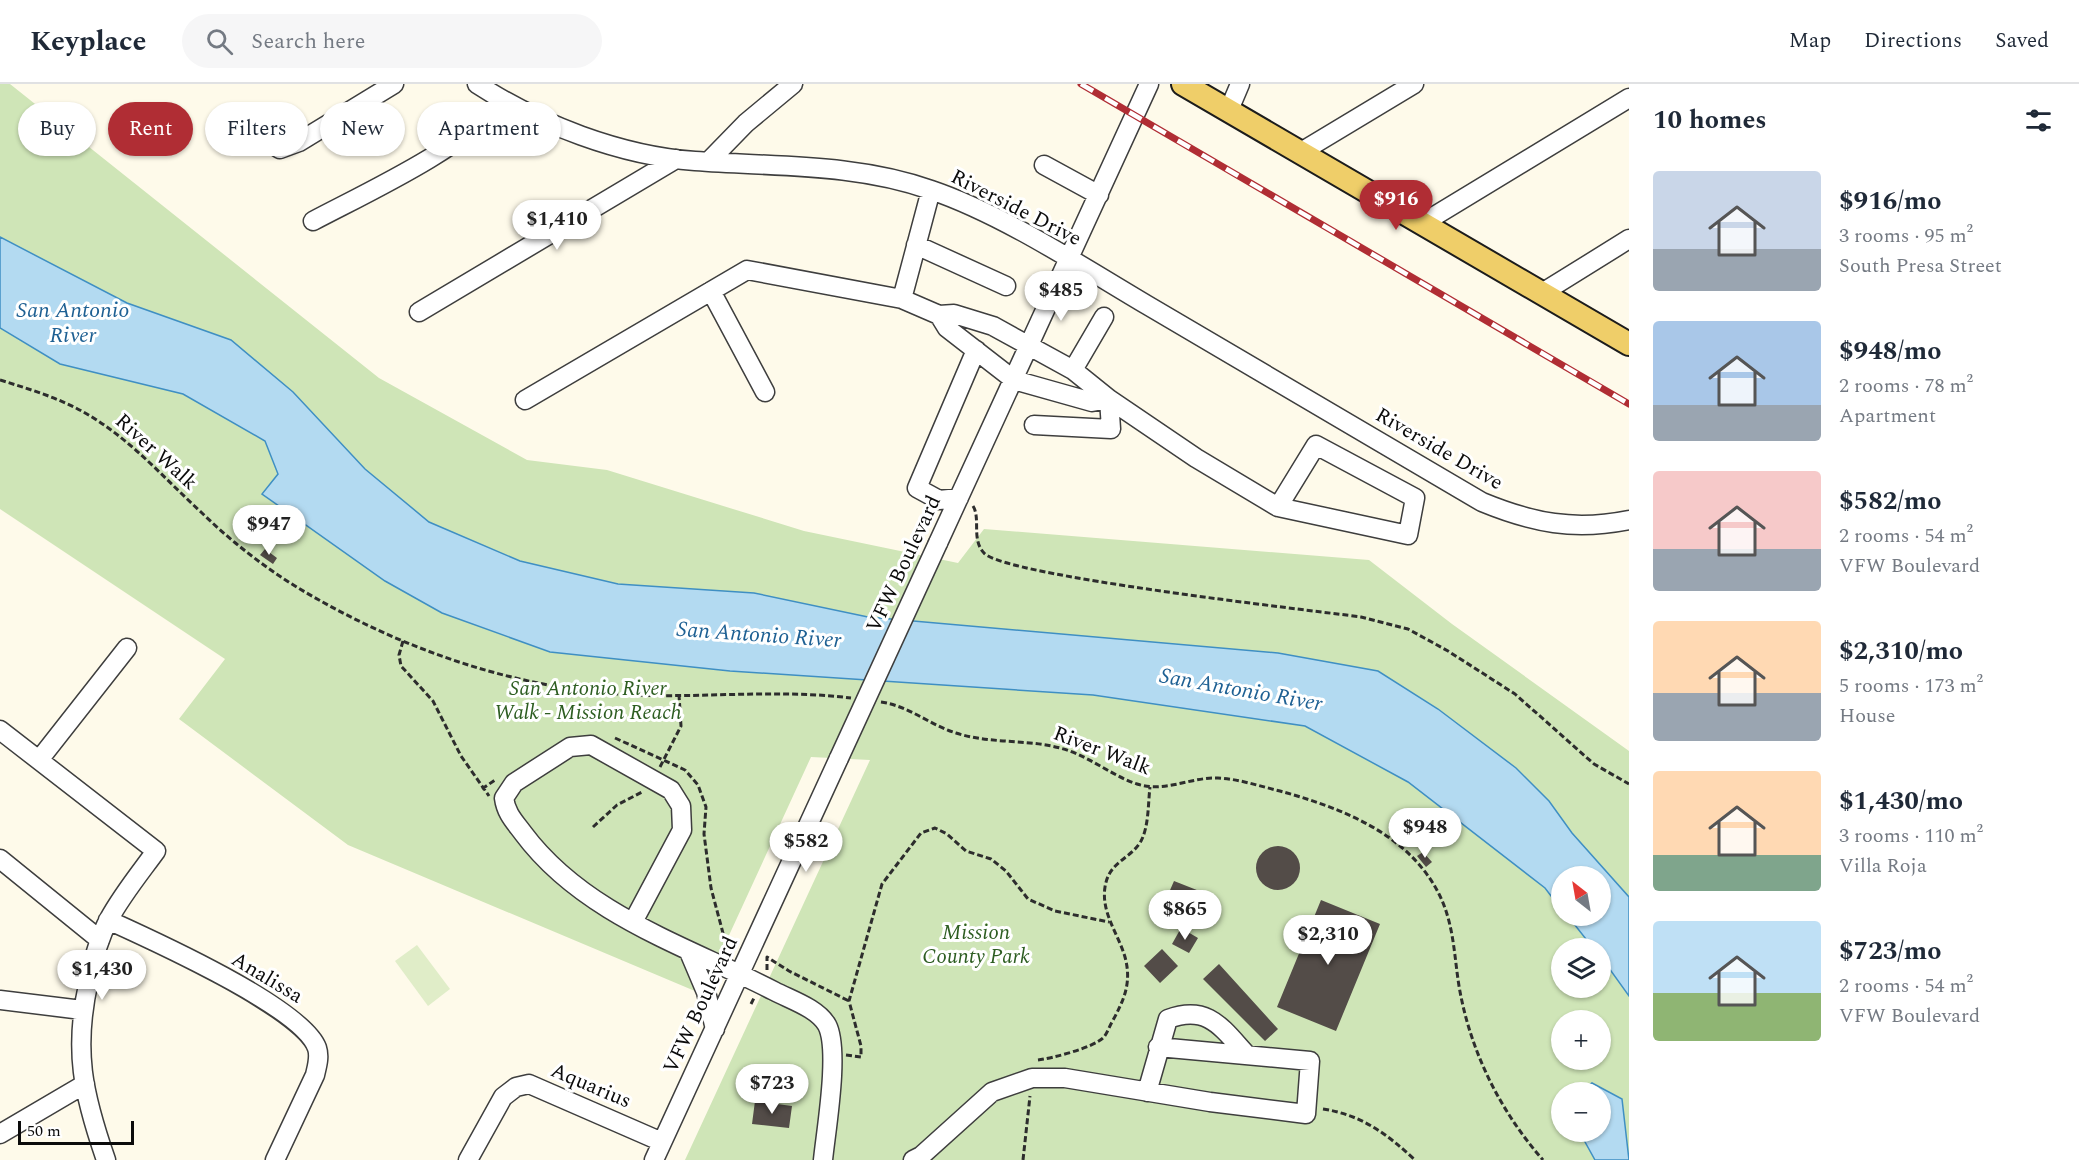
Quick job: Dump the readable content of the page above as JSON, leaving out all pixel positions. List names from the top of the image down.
{
  "streets": {
    "street": [
      "Riverside Drive",
      "VFW Boulevard",
      "Analissa",
      "Aquarius"
    ],
    "path": ["River Walk"]
  },
  "crossings": [
    ["Riverside Drive", "VFW Boulevard"],
    ["VFW Boulevard", "Aquarius"]
  ],
  "water": ["San Antonio River"],
  "parks": ["San Antonio River Walk - Mission Reach", "Mission County Park"],
  "scale_bar": "50 m",
  "north": "top left",
  "page": {
    "header": "Keyplace",
    "search": "Search here",
    "nav": ["Map", "Directions", "Saved"],
    "heading": "10 homes",
    "chip": [
      "Buy",
      "Rent",
      "Filters",
      "New",
      "Apartment"
    ],
    "list": [
      {
        "name": "$916/mo",
        "note": "3 rooms · 95 m² · South Presa Street"
      },
      {
        "name": "$948/mo",
        "note": "2 rooms · 78 m² · Apartment"
      },
      {
        "name": "$582/mo",
        "note": "2 rooms · 54 m² · VFW Boulevard"
      },
      {
        "name": "$2,310/mo",
        "note": "5 rooms · 173 m² · House"
      },
      {
        "name": "$1,430/mo",
        "note": "3 rooms · 110 m² · Villa Roja"
      },
      {
        "name": "$723/mo",
        "note": "2 rooms · 54 m² · VFW Boulevard"
      }
    ],
    "price": [
      "$916",
      "$1,410",
      "$485",
      "$947",
      "$948",
      "$582",
      "$865",
      "$2,310",
      "$1,430",
      "$723"
    ],
    "map_buttons": ["+", "−"],
    "scale": "50 m"
  }
}
